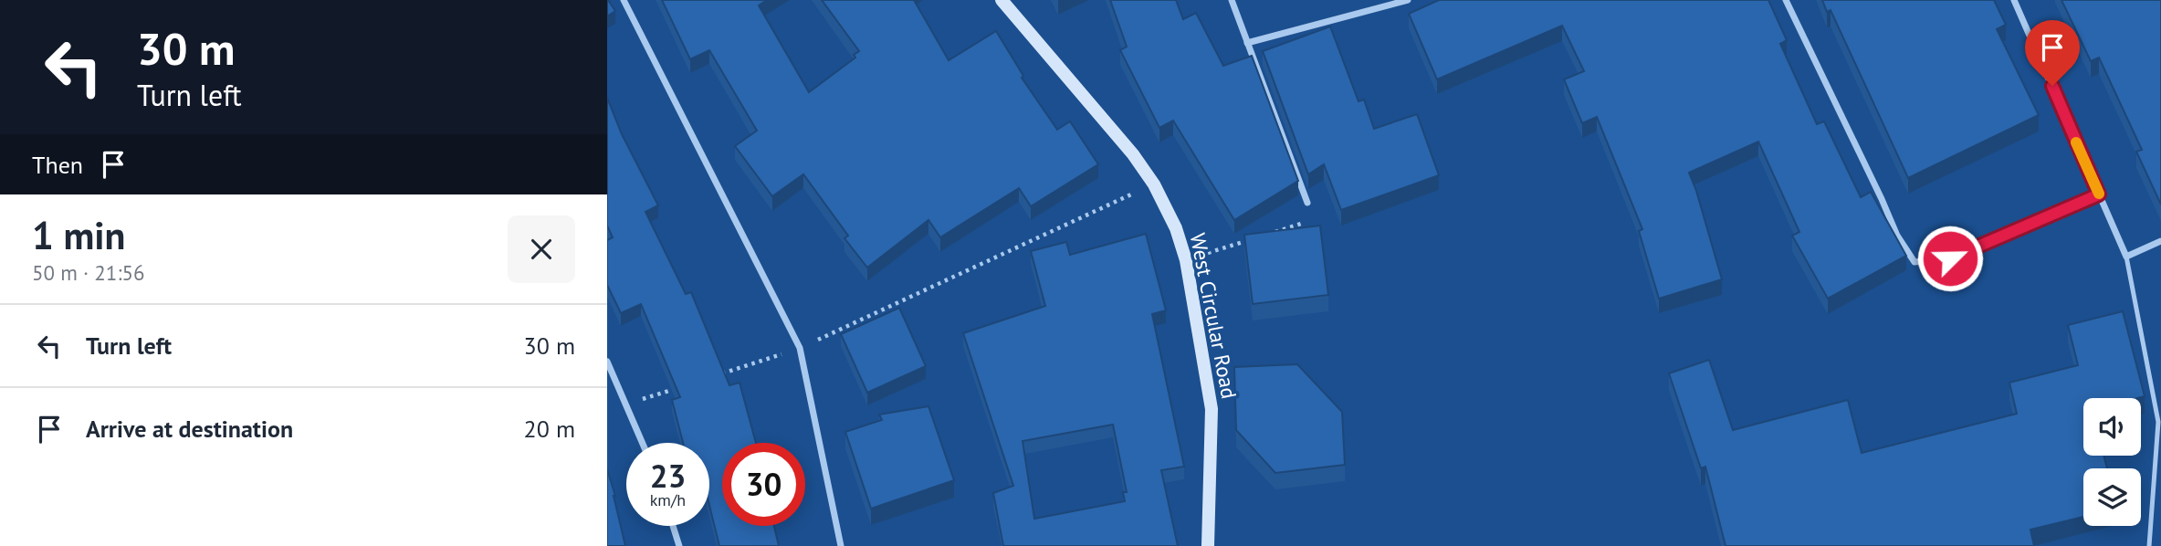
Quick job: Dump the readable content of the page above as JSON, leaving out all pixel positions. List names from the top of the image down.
{
  "streets": {
    "street": ["West Circular Road"]
  },
  "page": {
    "turn": ["30 m", "Turn left"],
    "then": "Then",
    "heading": ["1 min", "50 m · 21:56"],
    "list": [
      {
        "name": "Turn left",
        "value": "30 m"
      },
      {
        "name": "Arrive at destination",
        "value": "20 m"
      }
    ],
    "speed": "23 km/h",
    "limit": "30"
  }
}
